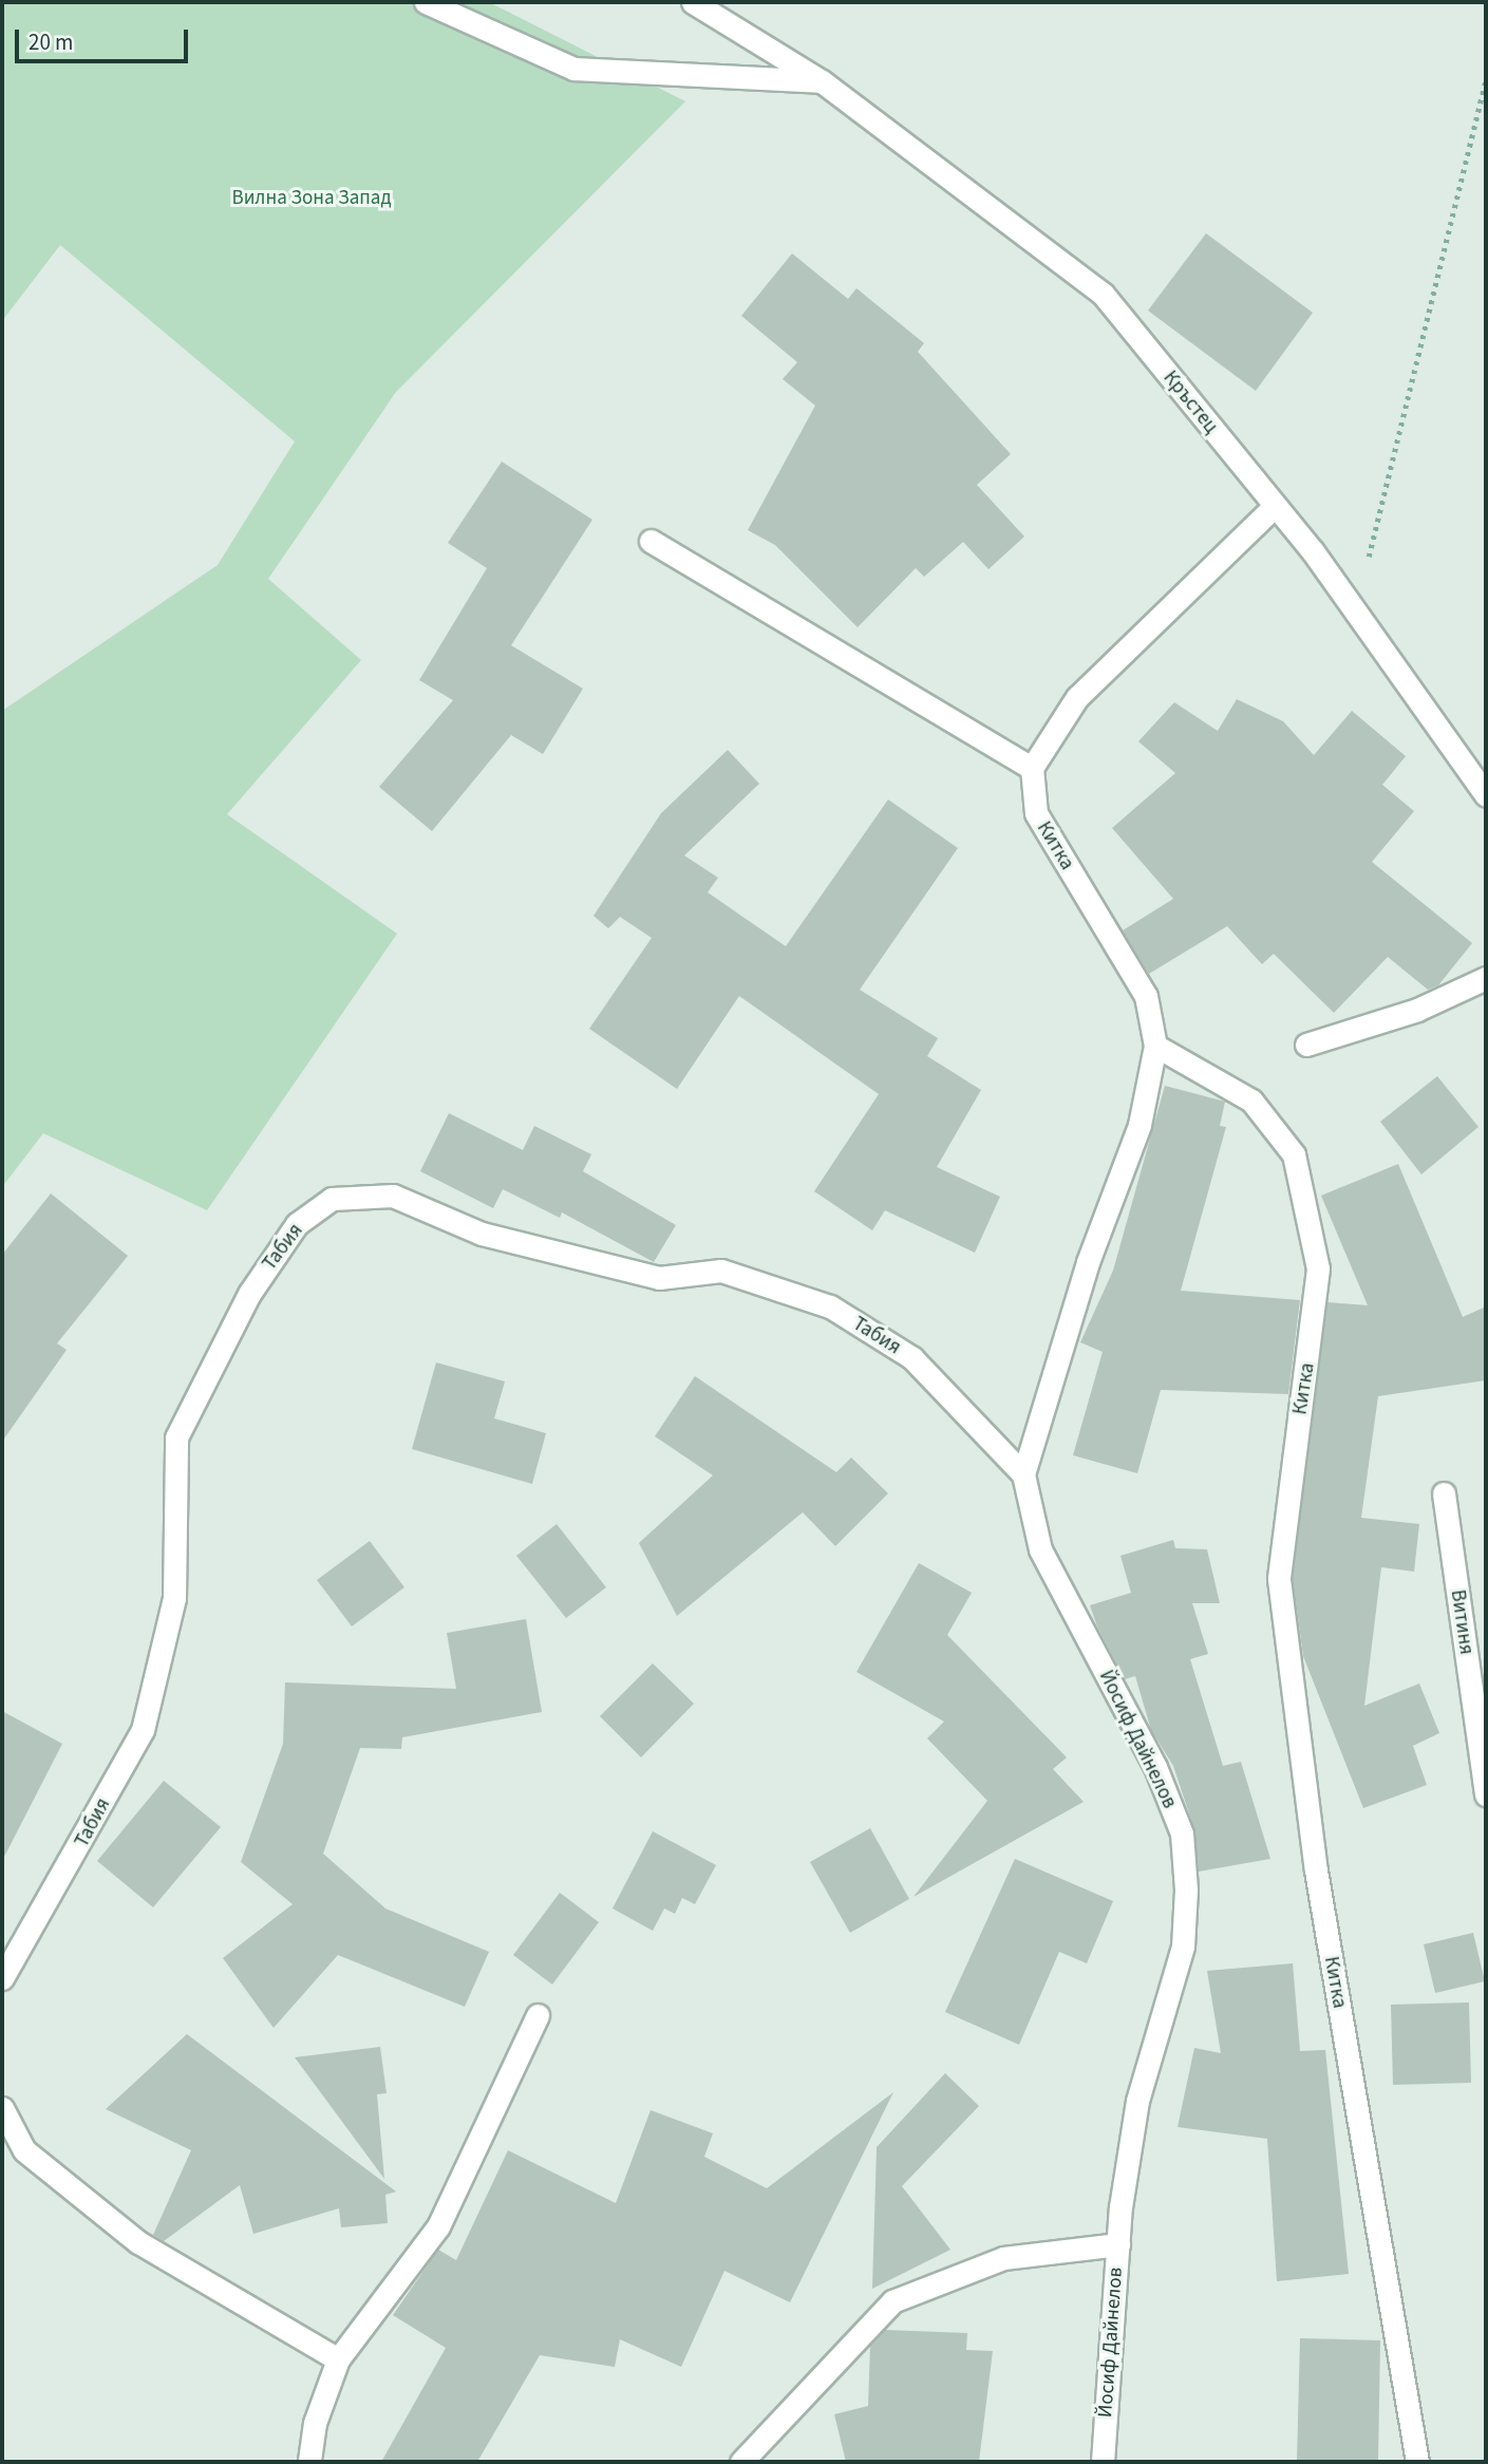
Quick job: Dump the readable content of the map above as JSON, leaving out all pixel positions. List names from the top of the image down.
{
  "streets": {
    "street": [
      "Кръстец",
      "Китка",
      "Табия",
      "Витиня",
      "Йосиф Дайнелов"
    ]
  },
  "crossings": [
    ["Китка", "Йосиф Дайнелов"],
    ["Табия", "Йосиф Дайнелов"]
  ],
  "parks": ["Вилна Зона Запад"],
  "scale_bar": "20 m"
}
